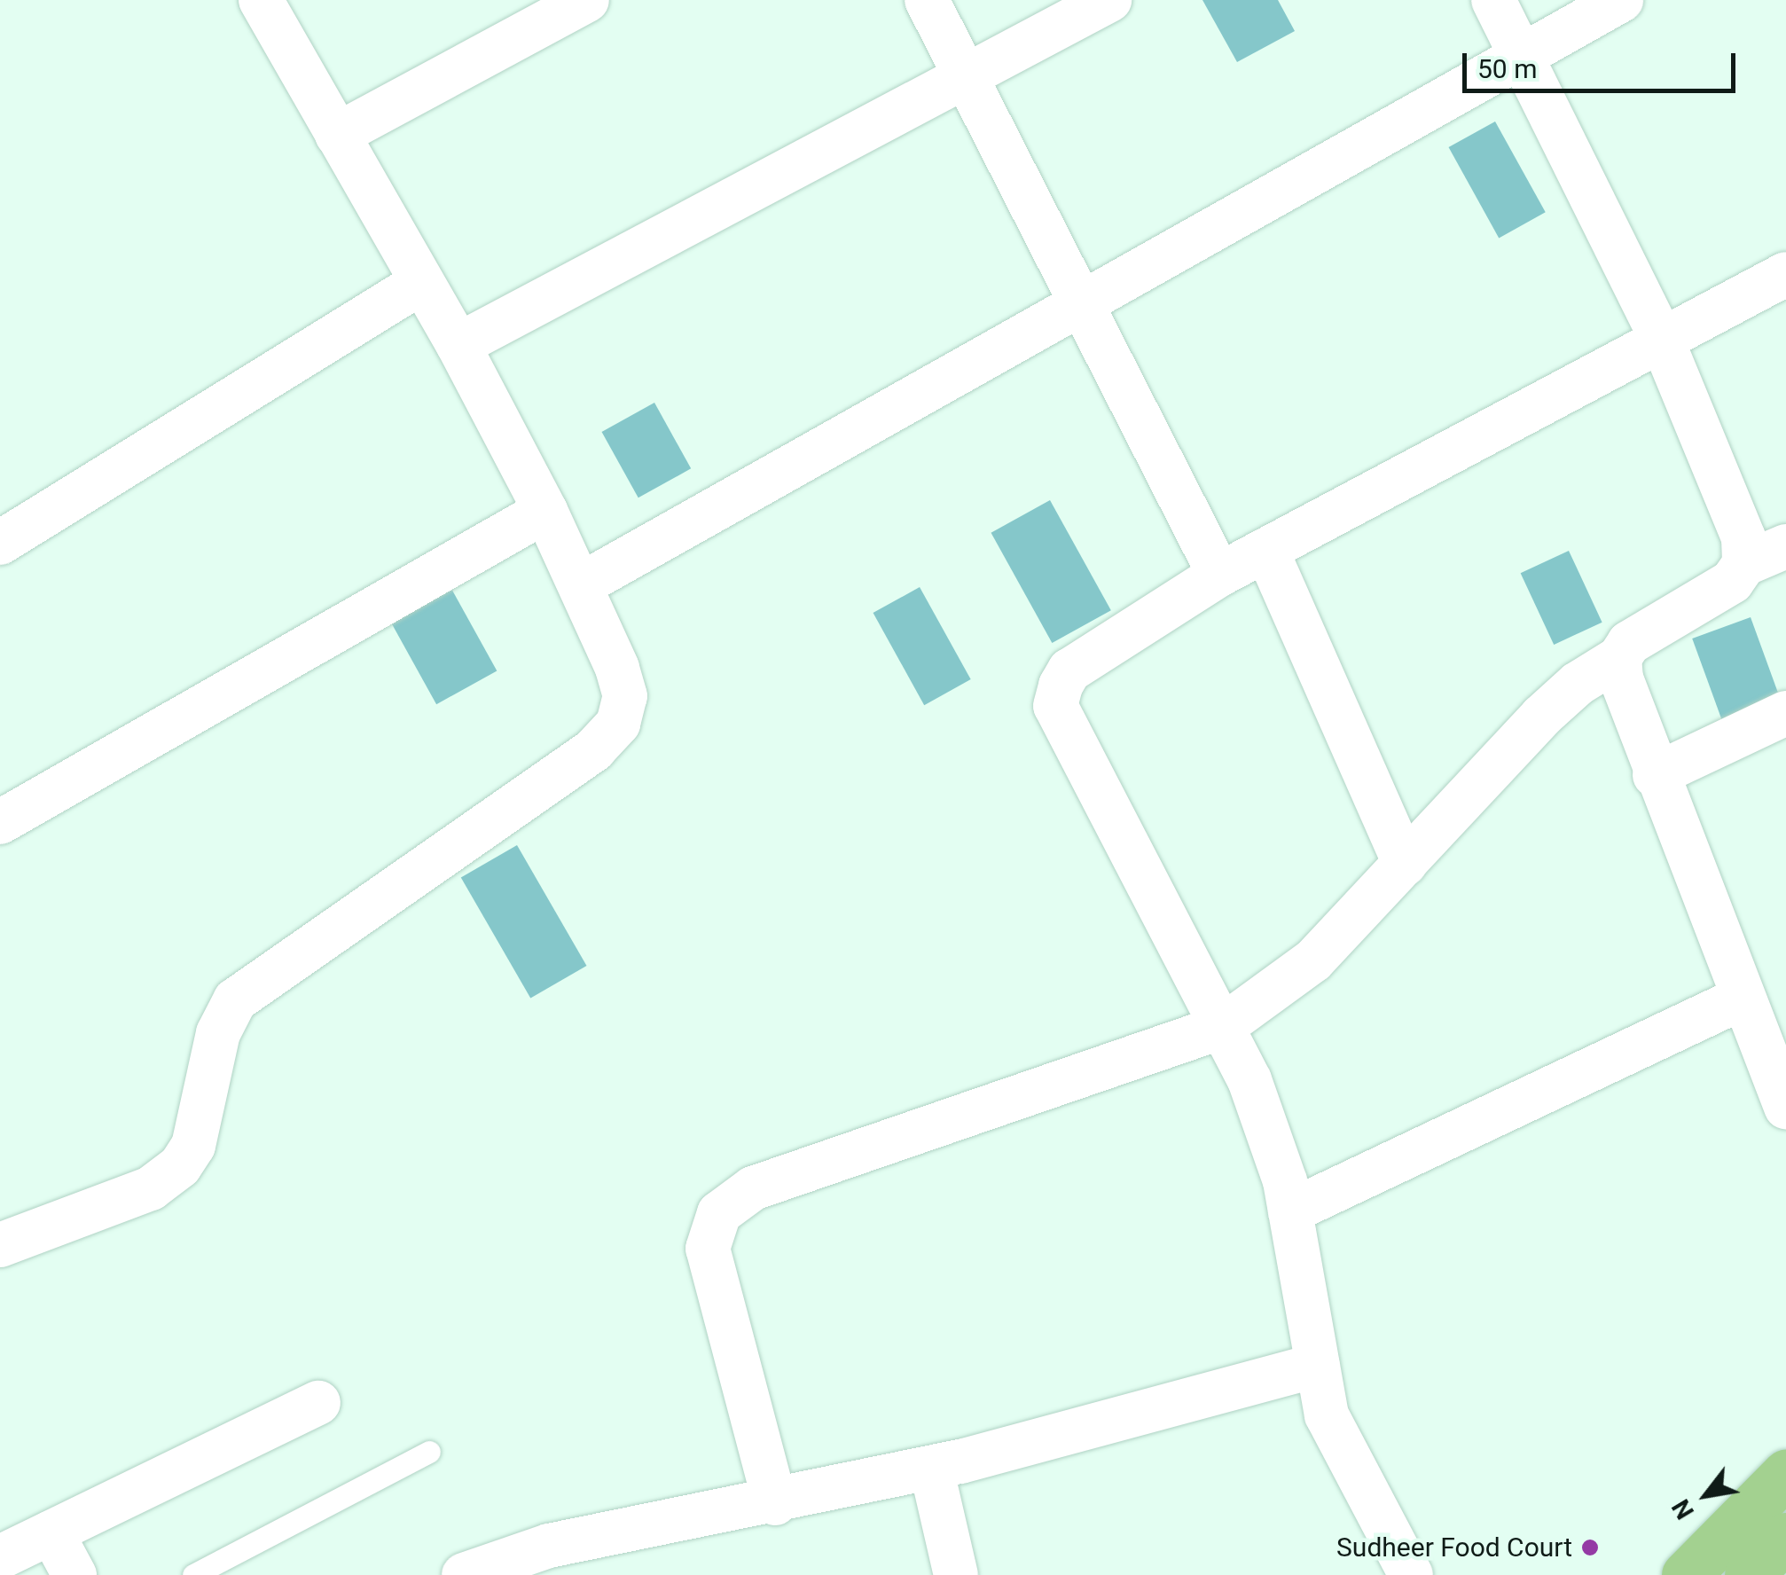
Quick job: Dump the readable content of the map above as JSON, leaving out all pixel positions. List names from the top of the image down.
{
  "places": ["Sudheer Food Court"],
  "scale_bar": "50 m",
  "north": "bottom left"
}
